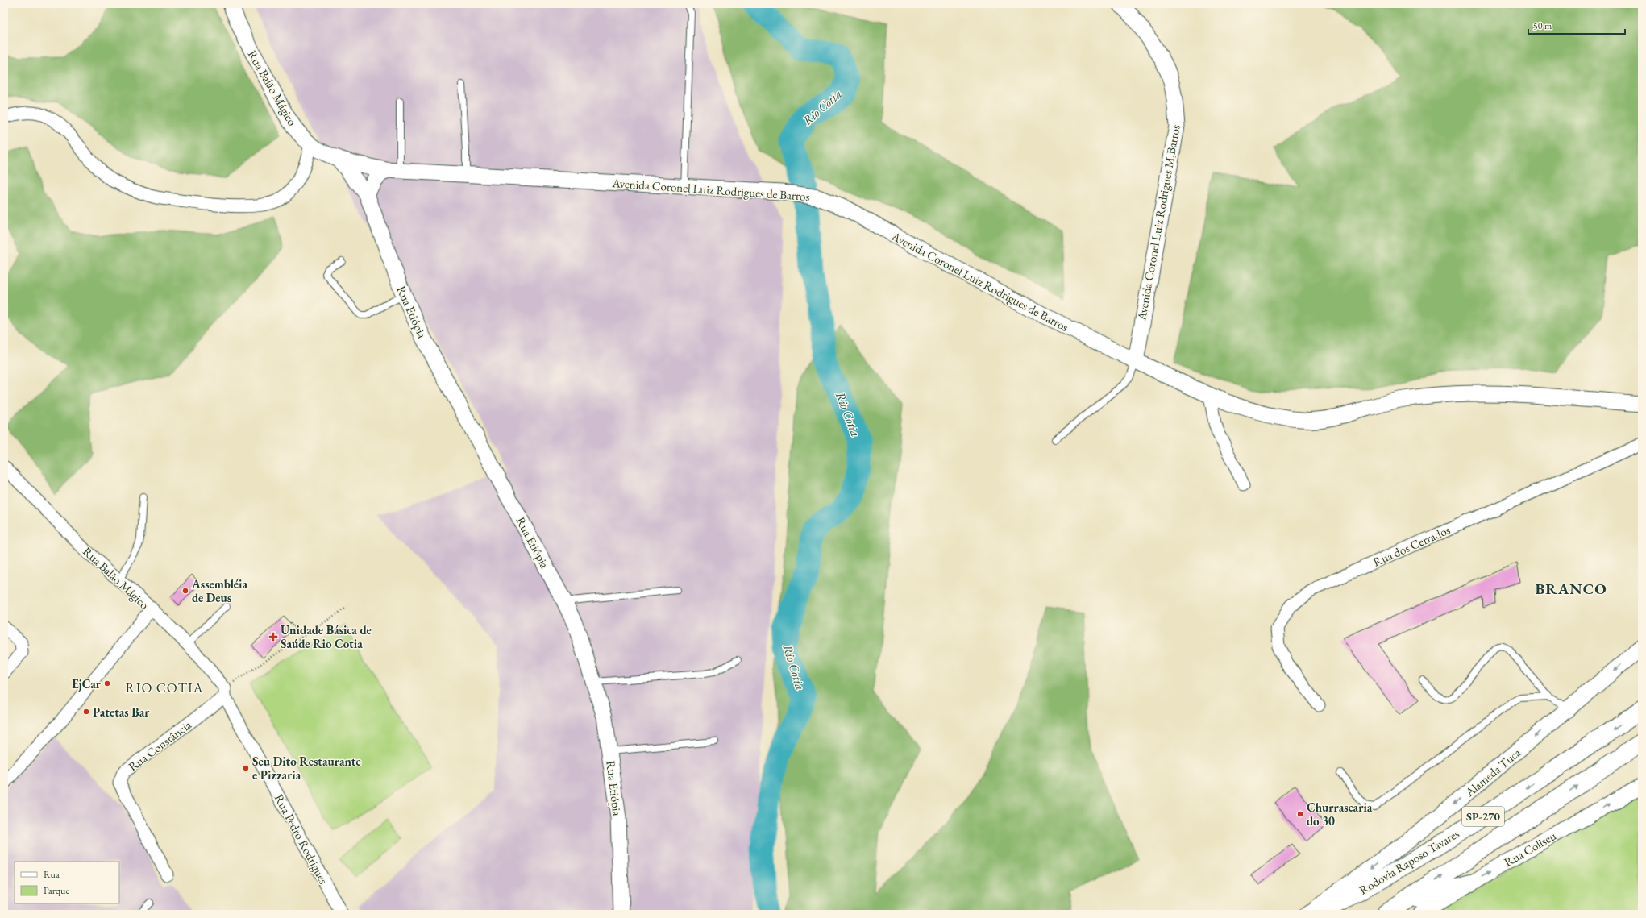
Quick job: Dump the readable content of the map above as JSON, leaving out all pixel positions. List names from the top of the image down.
{
  "streets": {
    "highway": ["SP-270", "Rodovia Raposo Tavares"],
    "street": [
      "Rua Balão Mágico",
      "Avenida Coronel Luiz Rodrigues de Barros",
      "Avenida Coronel Luiz Rodrigues M,Barros",
      "Rua Etiópia",
      "Rua dos Cerrados",
      "Rua Constância",
      "Alameda Tuca",
      "Rua Pedro Rodrigues",
      "Rua Coliseu"
    ]
  },
  "crossings": [
    ["Rua Balão Mágico", "Avenida Coronel Luiz Rodrigues de Barros"],
    ["Rua Balão Mágico", "Rua Pedro Rodrigues"],
    ["Avenida Coronel Luiz Rodrigues de Barros", "Avenida Coronel Luiz Rodrigues M,Barros"],
    ["Avenida Coronel Luiz Rodrigues de Barros", "Rua Etiópia"],
    ["Rua Constância", "Rua Pedro Rodrigues"]
  ],
  "one_way": ["Alameda Tuca", "Rua Coliseu"],
  "districts": ["BRANCO", "RIO COTIA"],
  "water": ["Rio Cotia"],
  "places": {
    "other": [
      "Assembléia de Deus",
      "EjCar",
      "Patetas Bar",
      "Seu Dito Restaurante e Pizzaria",
      "Churrascaria do 30"
    ],
    "health": ["Unidade Básica de Saúde Rio Cotia"]
  },
  "legend": ["Rua", "Parque"],
  "scale_bar": "50 m"
}
